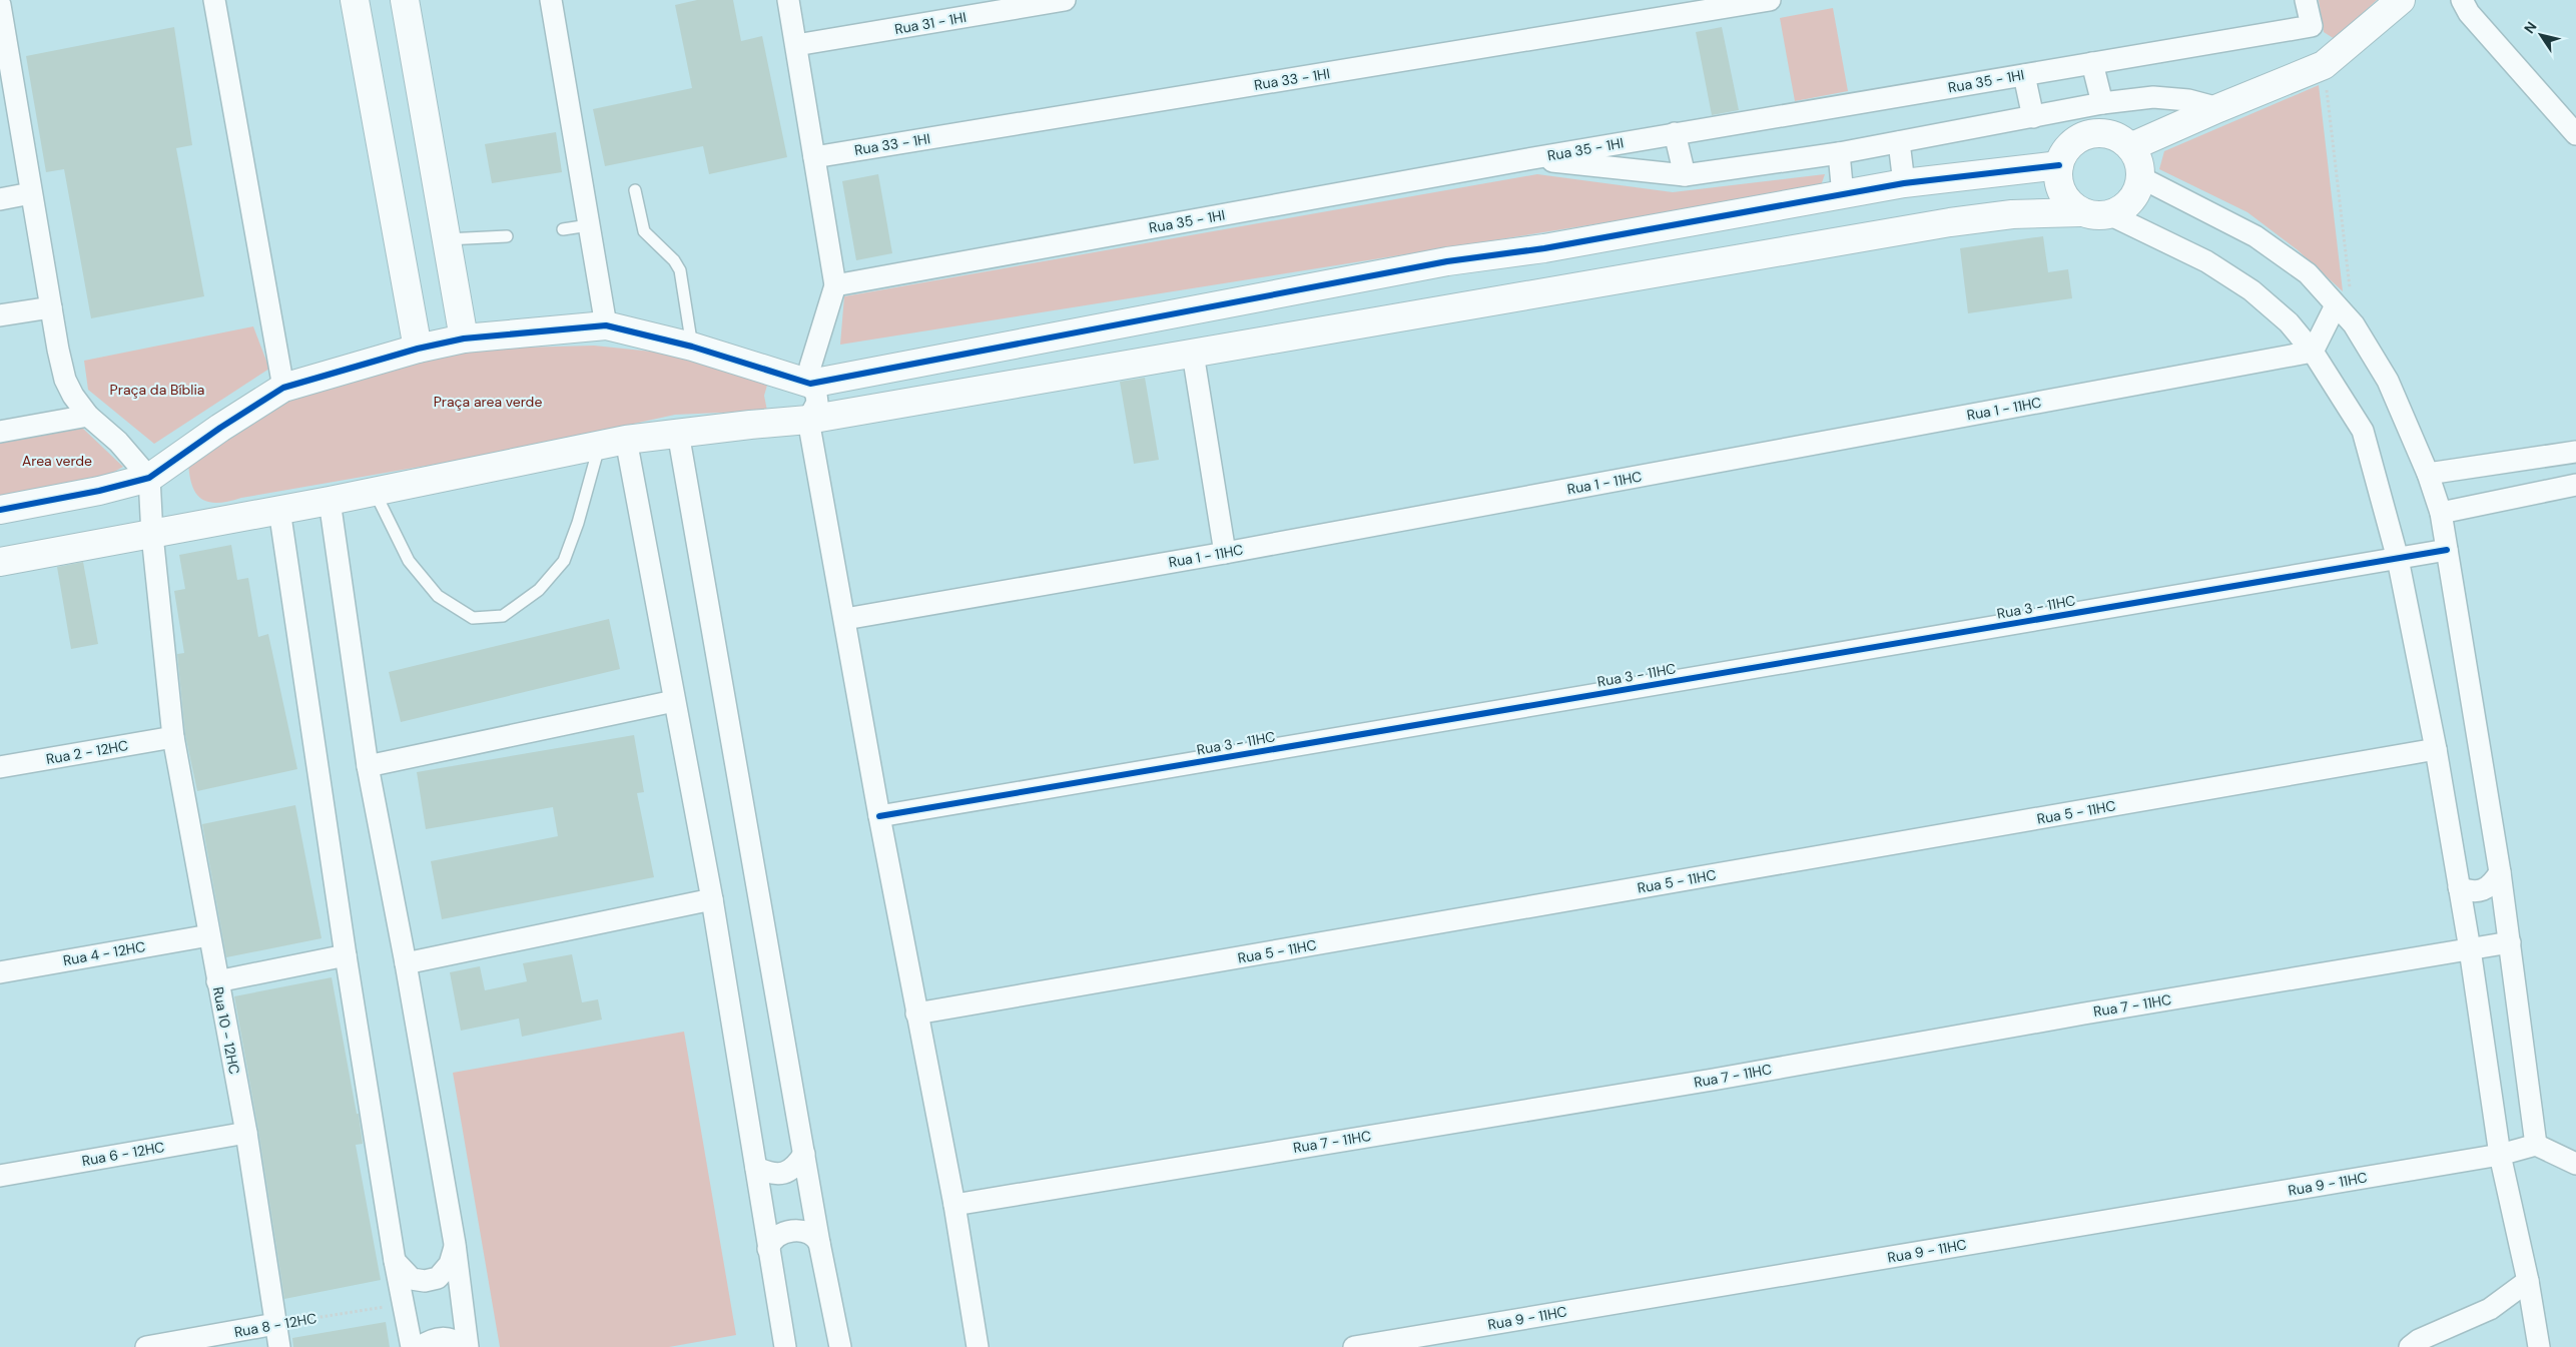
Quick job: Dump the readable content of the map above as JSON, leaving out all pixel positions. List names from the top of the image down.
{
  "streets": {
    "street": [
      "Rua 31 - 1HI",
      "Rua 33 - 1HI",
      "Rua 35 - 1HI",
      "Rua 1 - 11HC",
      "Rua 3 - 11HC",
      "Rua 2 - 12HC",
      "Rua 5 - 11HC",
      "Rua 4 - 12HC",
      "Rua 7 - 11HC",
      "Rua 10 - 12HC",
      "Rua 6 - 12HC",
      "Rua 9 - 11HC",
      "Rua 8 - 12HC"
    ]
  },
  "crossings": [
    ["Rua 2 - 12HC", "Rua 10 - 12HC"],
    ["Rua 4 - 12HC", "Rua 10 - 12HC"],
    ["Rua 10 - 12HC", "Rua 6 - 12HC"],
    ["Rua 10 - 12HC", "Rua 8 - 12HC"]
  ],
  "parks": ["Praça da Bíblia", "Praça area verde", "Area verde"],
  "north": "top left"
}
